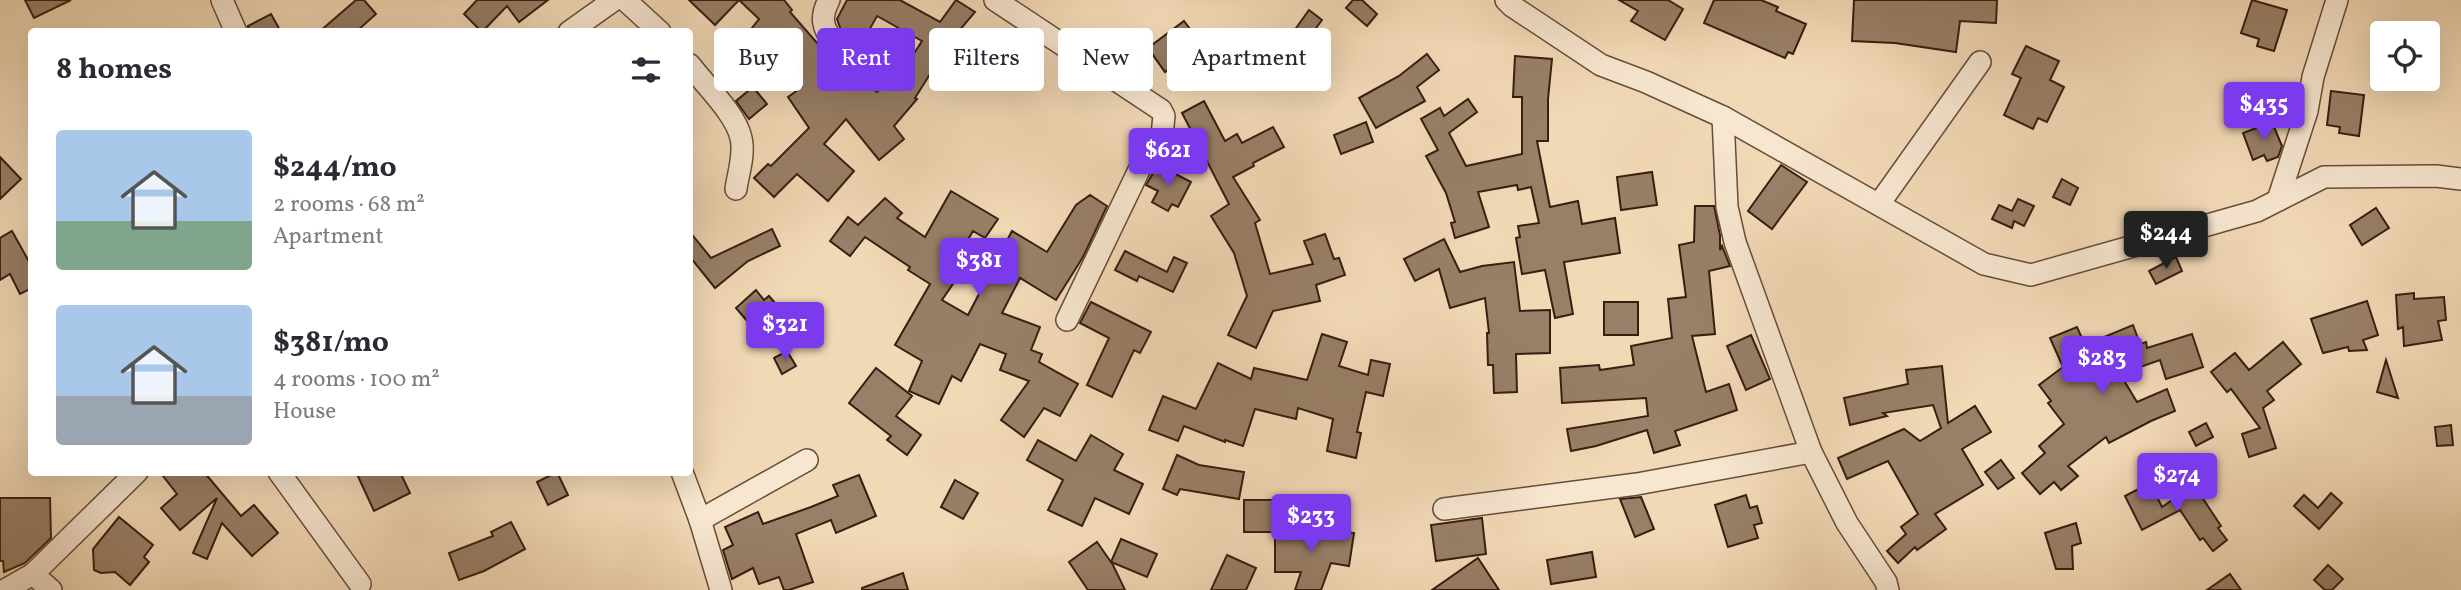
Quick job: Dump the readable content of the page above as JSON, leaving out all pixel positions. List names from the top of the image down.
{
  "page": {
    "chip": [
      "Buy",
      "Rent",
      "Filters",
      "New",
      "Apartment"
    ],
    "heading": "8 homes",
    "price": [
      "$435",
      "$621",
      "$244",
      "$381",
      "$321",
      "$283",
      "$274",
      "$233"
    ],
    "list": [
      {
        "name": "$244/mo",
        "note": "2 rooms · 68 m² · Apartment"
      },
      {
        "name": "$381/mo",
        "note": "4 rooms · 100 m² · House"
      }
    ]
  }
}
